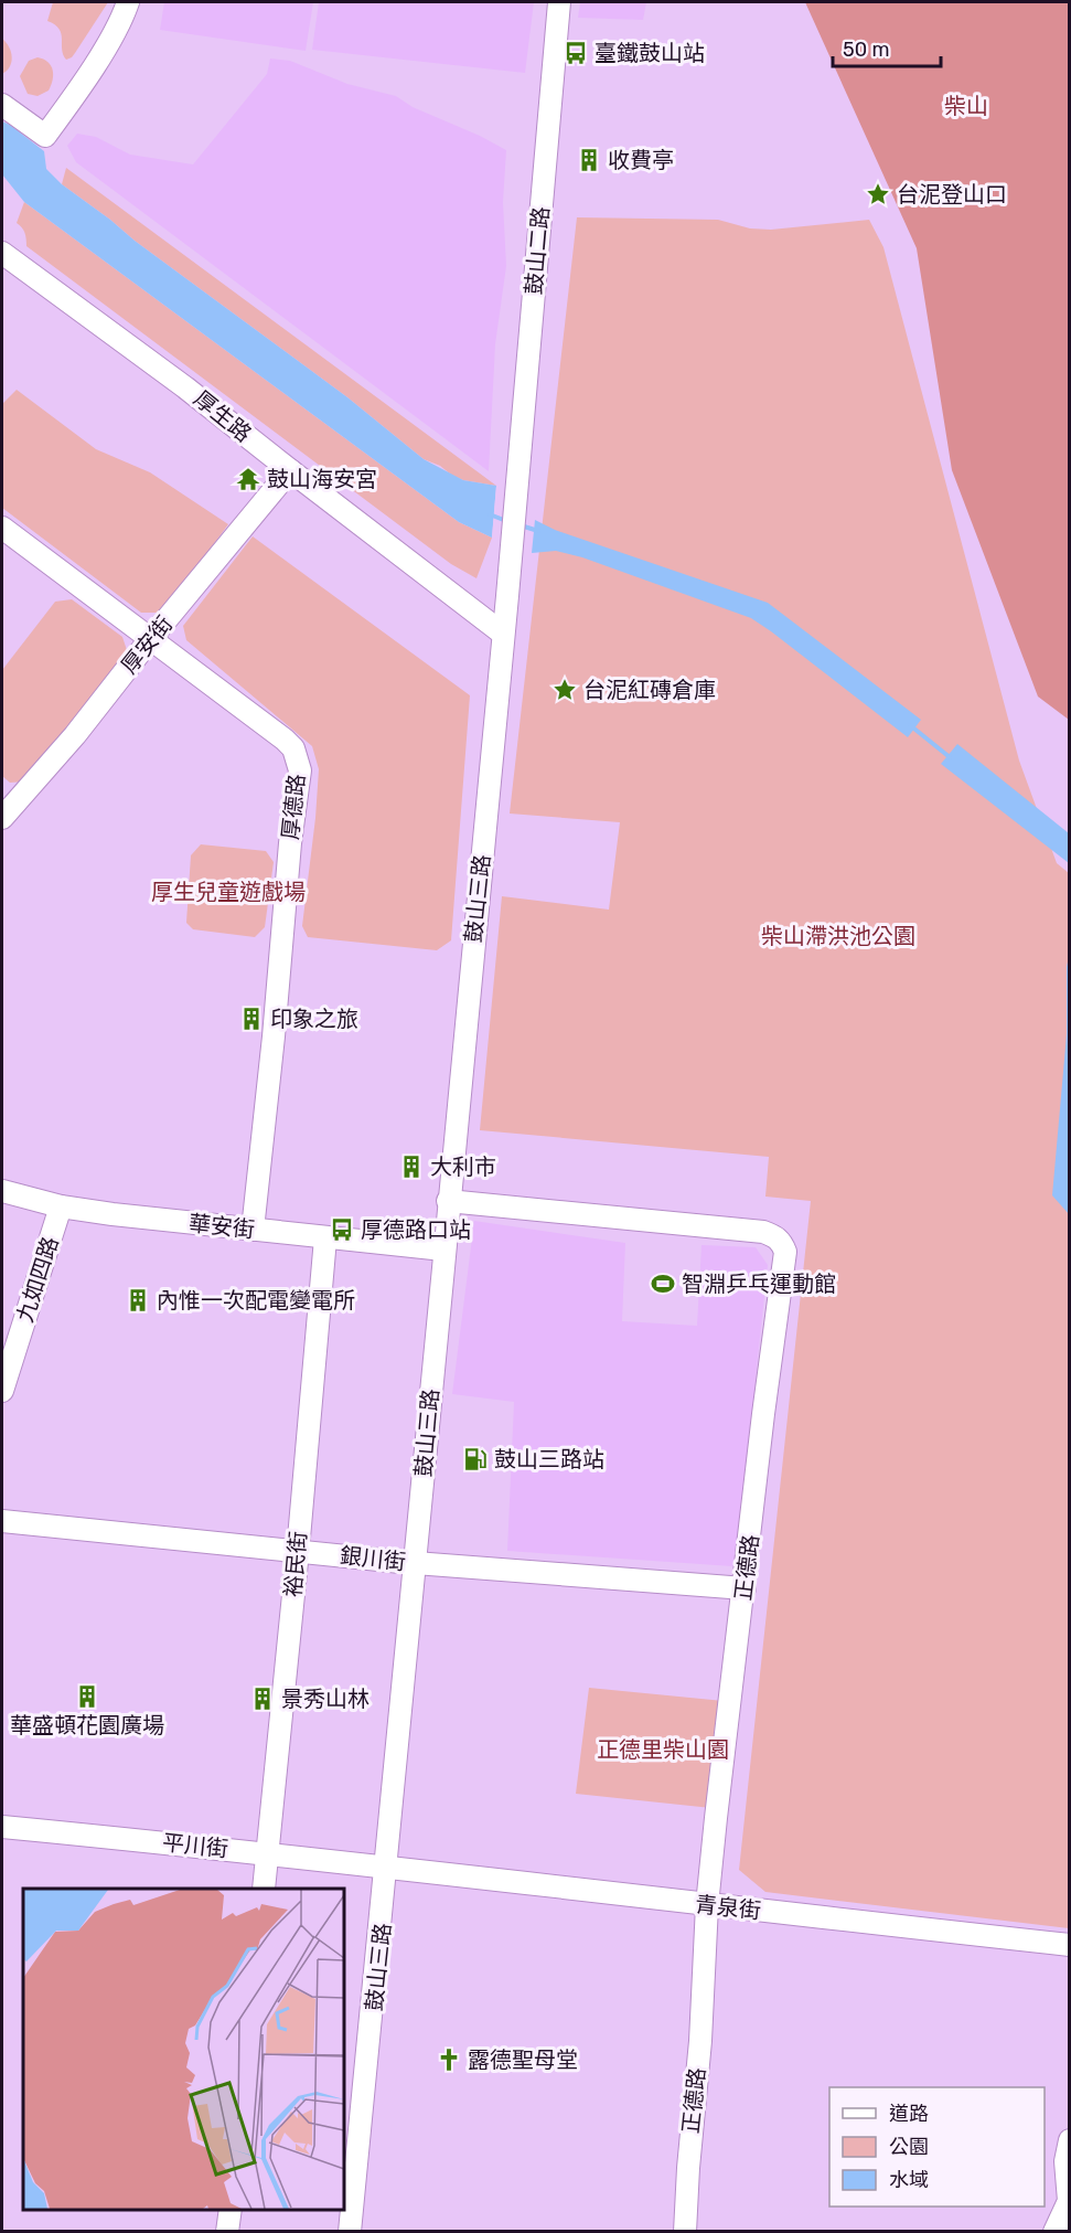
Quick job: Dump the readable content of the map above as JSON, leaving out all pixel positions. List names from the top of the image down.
{
  "streets": {
    "street": [
      "鼓山二路",
      "厚生路",
      "厚安街",
      "厚德路",
      "鼓山三路",
      "華安街",
      "九如四路",
      "銀川街",
      "裕民街",
      "正德路",
      "平川街",
      "青泉街"
    ]
  },
  "crossings": [
    ["鼓山二路", "厚生路"],
    ["鼓山二路", "鼓山三路"],
    ["厚生路", "厚安街"],
    ["厚生路", "鼓山三路"],
    ["厚安街", "厚德路"],
    ["厚德路", "華安街"],
    ["鼓山三路", "華安街"],
    ["鼓山三路", "銀川街"],
    ["鼓山三路", "正德路"],
    ["鼓山三路", "平川街"],
    ["鼓山三路", "青泉街"],
    ["華安街", "九如四路"],
    ["華安街", "裕民街"],
    ["銀川街", "裕民街"],
    ["銀川街", "正德路"],
    ["裕民街", "平川街"],
    ["正德路", "青泉街"],
    ["平川街", "青泉街"]
  ],
  "parks": [
    "柴山",
    "厚生兒童遊戲場",
    "柴山滯洪池公園",
    "正德里柴山園"
  ],
  "places": {
    "bus stop": ["臺鐵鼓山站", "厚德路口站"],
    "building": [
      "收費亭",
      "印象之旅",
      "大利市",
      "內惟一次配電變電所",
      "華盛頓花園廣場",
      "景秀山林"
    ],
    "place": ["台泥登山口", "台泥紅磚倉庫"],
    "temple": ["鼓山海安宮"],
    "sports": ["智淵乒乓運動館"],
    "fuel station": ["鼓山三路站"],
    "church": ["露德聖母堂"]
  },
  "legend": ["道路", "公園", "水域"],
  "scale_bar": "50 m"
}
